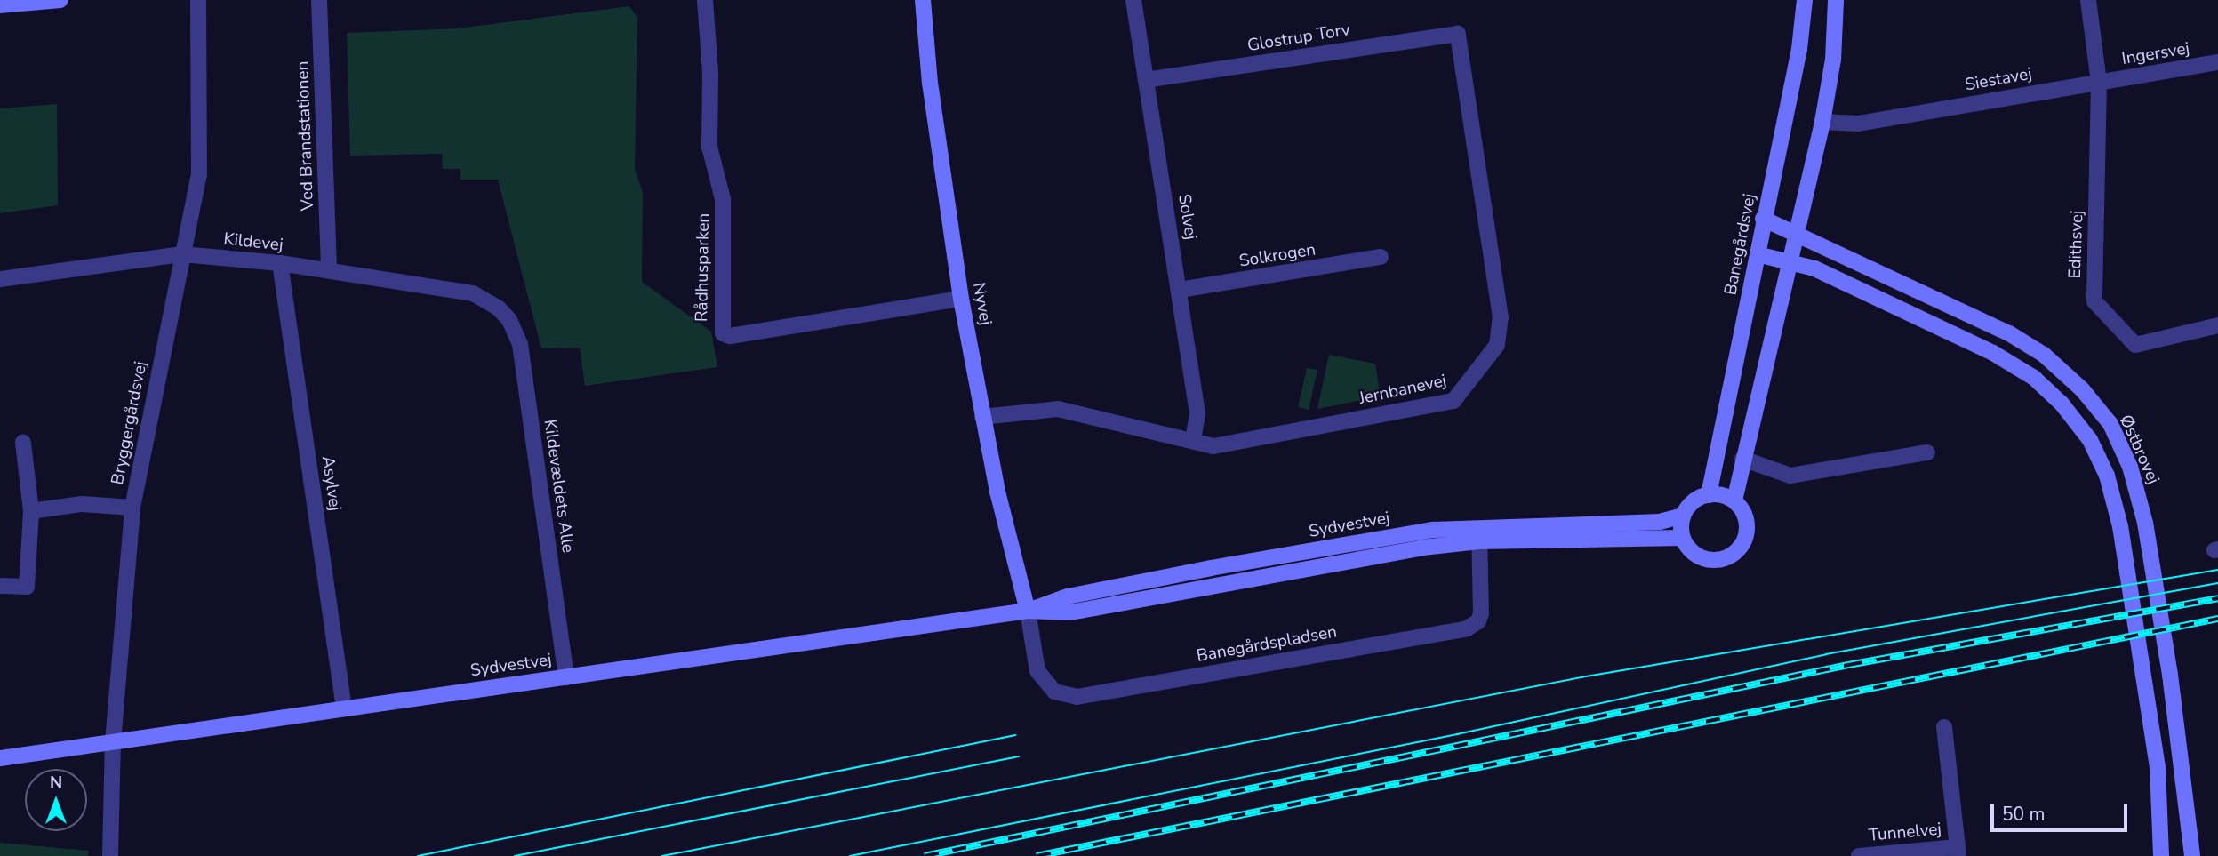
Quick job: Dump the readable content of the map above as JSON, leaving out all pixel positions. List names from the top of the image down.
{
  "streets": {
    "street": [
      "Glostrup Torv",
      "Ingersvej",
      "Siestavej",
      "Ved Brandstationen",
      "Solvej",
      "Kildevej",
      "Banegårdsvej",
      "Edithsvej",
      "Solkrogen",
      "Rådhusparken",
      "Nyvej",
      "Jernbanevej",
      "Bryggergårdsvej",
      "Østbrovej",
      "Asylvej",
      "Kildevældets Alle",
      "Sydvestvej",
      "Banegårdspladsen",
      "Tunnelvej"
    ]
  },
  "crossings": [
    ["Glostrup Torv", "Solvej"],
    ["Glostrup Torv", "Jernbanevej"],
    ["Ingersvej", "Siestavej"],
    ["Ingersvej", "Edithsvej"],
    ["Siestavej", "Edithsvej"],
    ["Ved Brandstationen", "Kildevej"],
    ["Solvej", "Solkrogen"],
    ["Solvej", "Jernbanevej"],
    ["Kildevej", "Bryggergårdsvej"],
    ["Kildevej", "Asylvej"],
    ["Kildevej", "Kildevældets Alle"],
    ["Banegårdsvej", "Østbrovej"],
    ["Banegårdsvej", "Sydvestvej"],
    ["Rådhusparken", "Nyvej"],
    ["Nyvej", "Jernbanevej"],
    ["Nyvej", "Sydvestvej"],
    ["Nyvej", "Banegårdspladsen"],
    ["Bryggergårdsvej", "Sydvestvej"],
    ["Asylvej", "Sydvestvej"],
    ["Kildevældets Alle", "Sydvestvej"],
    ["Sydvestvej", "Banegårdspladsen"]
  ],
  "scale_bar": "50 m",
  "north": "top"
}
